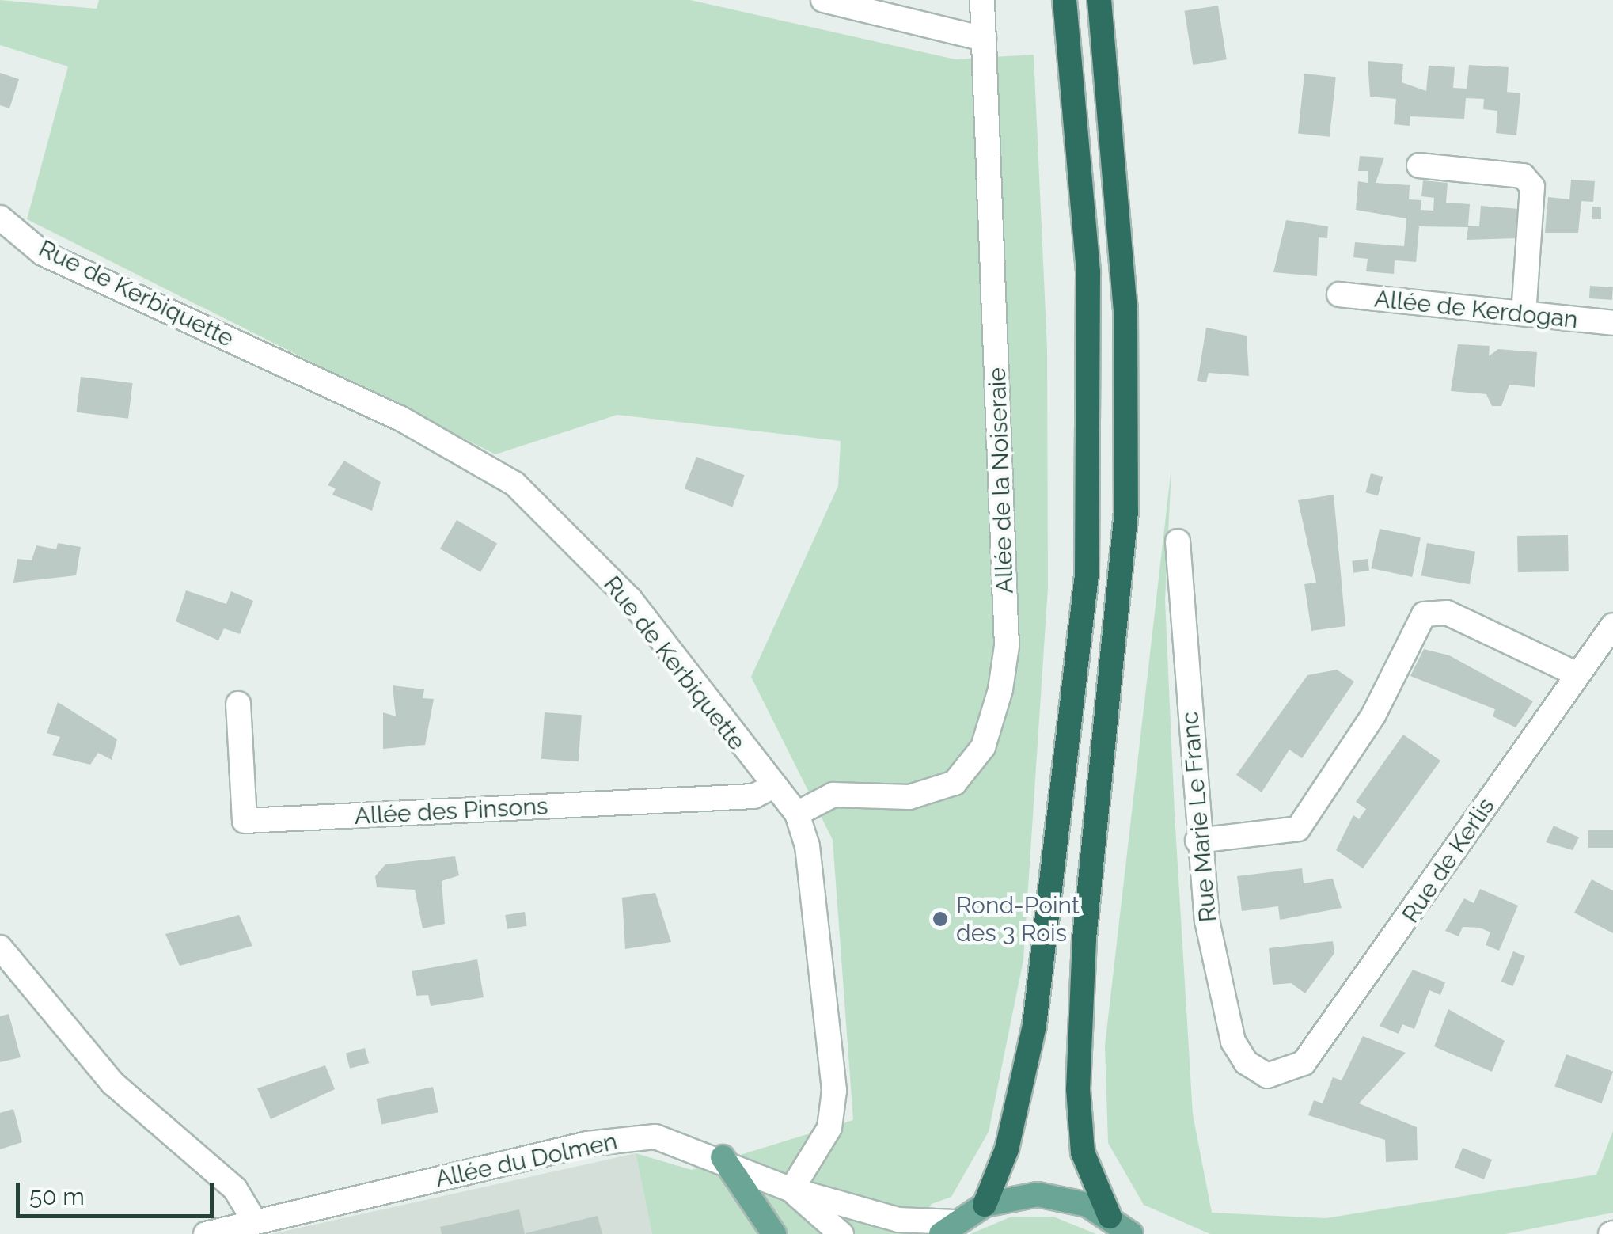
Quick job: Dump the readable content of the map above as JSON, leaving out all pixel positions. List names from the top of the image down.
{
  "streets": {
    "street": [
      "Rue de Kerbiquette",
      "Allée de Kerdogan",
      "Allée de la Noiseraie",
      "Allée des Pinsons",
      "Rue Marie Le Franc",
      "Rue de Kerlis",
      "Allée du Dolmen"
    ]
  },
  "crossings": [
    ["Rue de Kerbiquette", "Allée de la Noiseraie"],
    ["Rue de Kerbiquette", "Allée des Pinsons"],
    ["Rue de Kerbiquette", "Allée du Dolmen"],
    ["Rue Marie Le Franc", "Rue de Kerlis"]
  ],
  "places": ["Rond-Point des 3 Rois"],
  "scale_bar": "50 m"
}
